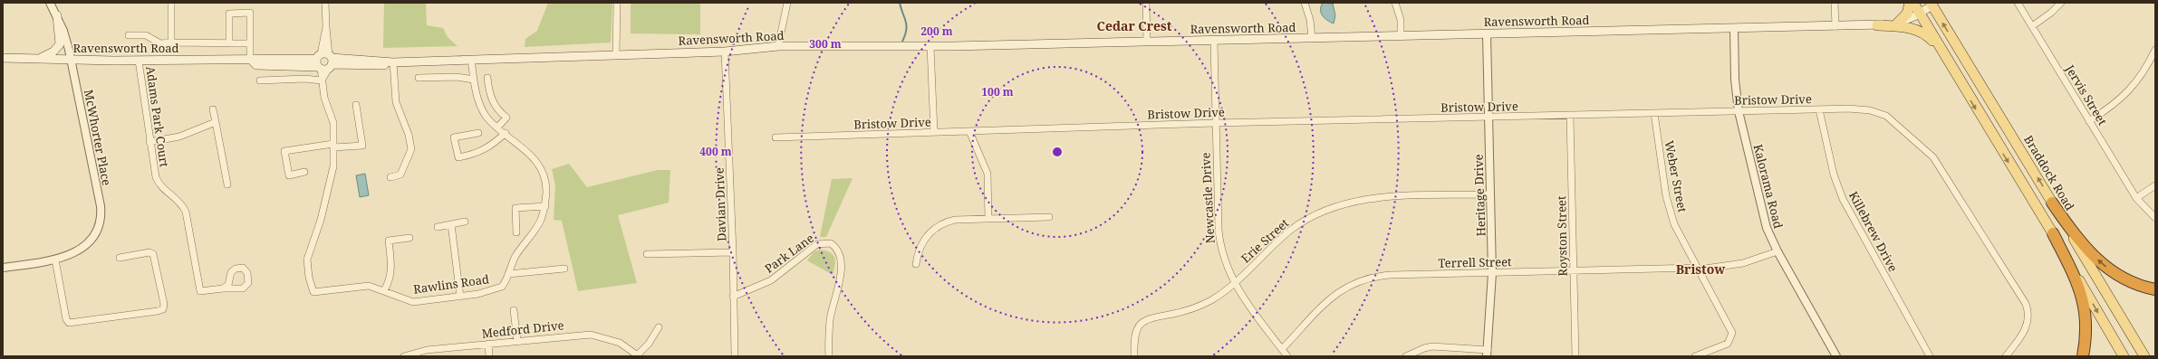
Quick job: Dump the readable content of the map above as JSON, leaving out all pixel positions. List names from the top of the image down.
{
  "streets": {
    "main road": ["Ravensworth Road", "Braddock Road"],
    "street": [
      "Jervis Street",
      "Bristow Drive",
      "Adams Park Court",
      "McWhorter Place",
      "Weber Street",
      "Kalorama Road",
      "Heritage Drive",
      "Newcastle Drive",
      "Davian Drive",
      "Killebrew Drive",
      "Royston Street",
      "Erie Street",
      "Park Lane",
      "Terrell Street",
      "Rawlins Road",
      "Medford Drive"
    ]
  },
  "crossings": [
    ["Ravensworth Road", "Adams Park Court"],
    ["Ravensworth Road", "McWhorter Place"],
    ["Ravensworth Road", "Braddock Road"],
    ["Ravensworth Road", "Kalorama Road"],
    ["Ravensworth Road", "Heritage Drive"],
    ["Ravensworth Road", "Newcastle Drive"],
    ["Ravensworth Road", "Davian Drive"],
    ["Ravensworth Road", "Rawlins Road"],
    ["Bristow Drive", "Weber Street"],
    ["Bristow Drive", "Kalorama Road"],
    ["Bristow Drive", "Heritage Drive"],
    ["Bristow Drive", "Newcastle Drive"],
    ["Bristow Drive", "Killebrew Drive"],
    ["Bristow Drive", "Royston Street"],
    ["Weber Street", "Terrell Street"],
    ["Kalorama Road", "Terrell Street"],
    ["Heritage Drive", "Erie Street"],
    ["Heritage Drive", "Terrell Street"],
    ["Newcastle Drive", "Erie Street"],
    ["Newcastle Drive", "Terrell Street"],
    ["Davian Drive", "Park Lane"],
    ["Royston Street", "Terrell Street"]
  ],
  "districts": ["Cedar Crest", "Bristow"],
  "rings": [
    "200 m",
    "300 m",
    "100 m",
    "400 m"
  ]
}
